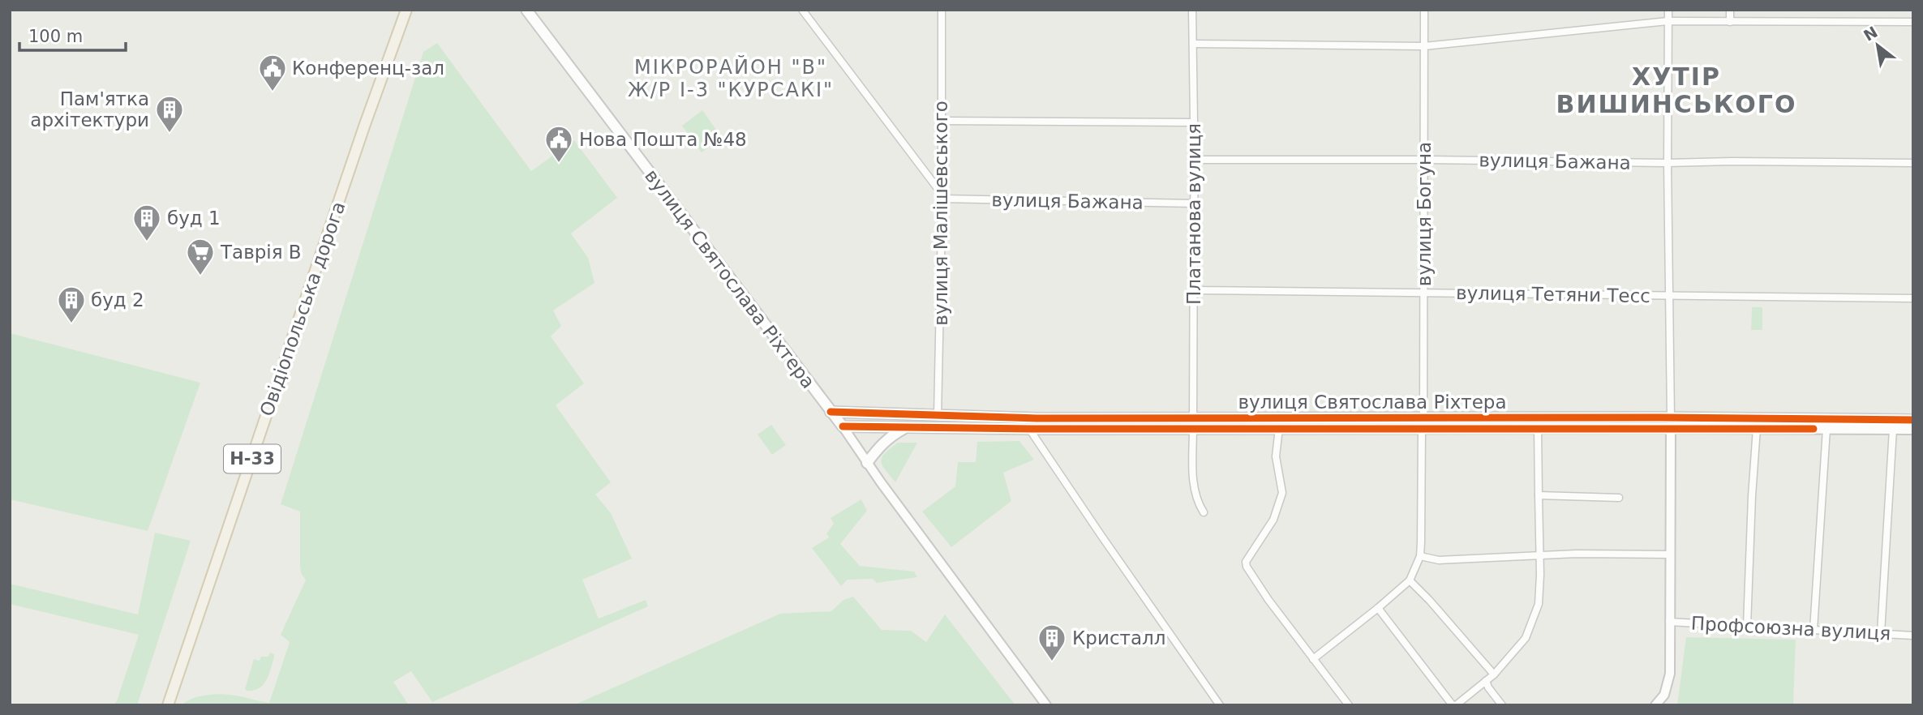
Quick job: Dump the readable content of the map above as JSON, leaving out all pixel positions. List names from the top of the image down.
{
  "streets": {
    "main road": ["вулиця Святослава Ріхтера", "Овідіопольська дорога", "Н-33"],
    "street": [
      "вулиця Бажана",
      "вулиця Малішевського",
      "Платанова вулиця",
      "вулиця Богуна",
      "вулиця Тетяни Тесс",
      "Профсоюзна вулиця"
    ]
  },
  "crossings": [
    ["вулиця Бажана", "вулиця Малішевського"],
    ["вулиця Бажана", "Платанова вулиця"],
    ["вулиця Бажана", "вулиця Богуна"],
    ["вулиця Малішевського", "вулиця Святослава Ріхтера"],
    ["Платанова вулиця", "вулиця Святослава Ріхтера"],
    ["Платанова вулиця", "вулиця Тетяни Тесс"],
    ["вулиця Богуна", "вулиця Святослава Ріхтера"],
    ["вулиця Богуна", "вулиця Тетяни Тесс"]
  ],
  "districts": ["МІКРОРАЙОН \"В\" Ж/Р I-3 \"КУРСАКІ\"", "ХУТІР ВИШИНСЬКОГО"],
  "places": {
    "public building": ["Конференц-зал", "Нова Пошта №48"],
    "building": [
      "Пам'ятка архітектури",
      "буд 1",
      "буд 2",
      "Кристалл"
    ],
    "supermarket": ["Таврія В"]
  },
  "scale_bar": "100 m",
  "north": "top left"
}
